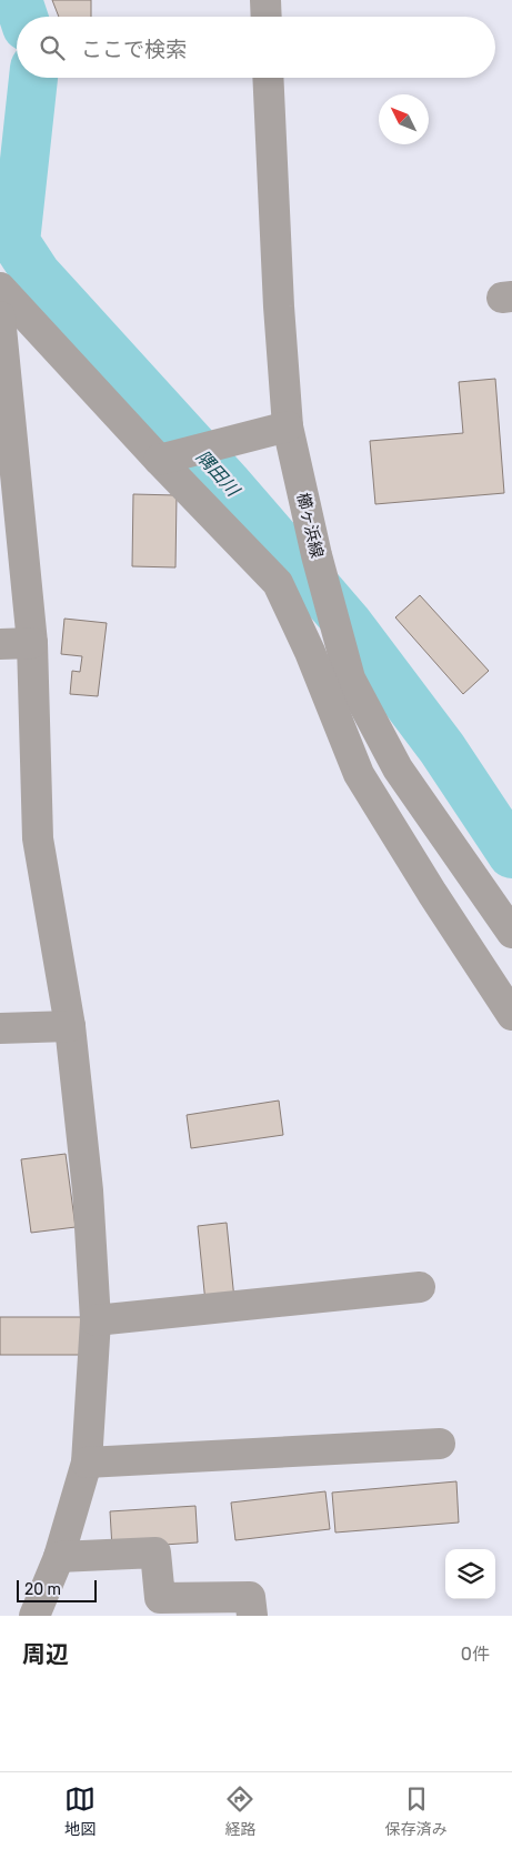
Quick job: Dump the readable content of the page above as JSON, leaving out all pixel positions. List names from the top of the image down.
{
  "streets": {
    "street": ["櫛ヶ浜線"]
  },
  "water": ["隅田川"],
  "scale_bar": "20 m",
  "north": "top left",
  "page": {
    "search": "ここで検索",
    "scale": "20 m",
    "heading": ["周辺", "0件"],
    "nav": ["地図", "経路", "保存済み"]
  }
}
